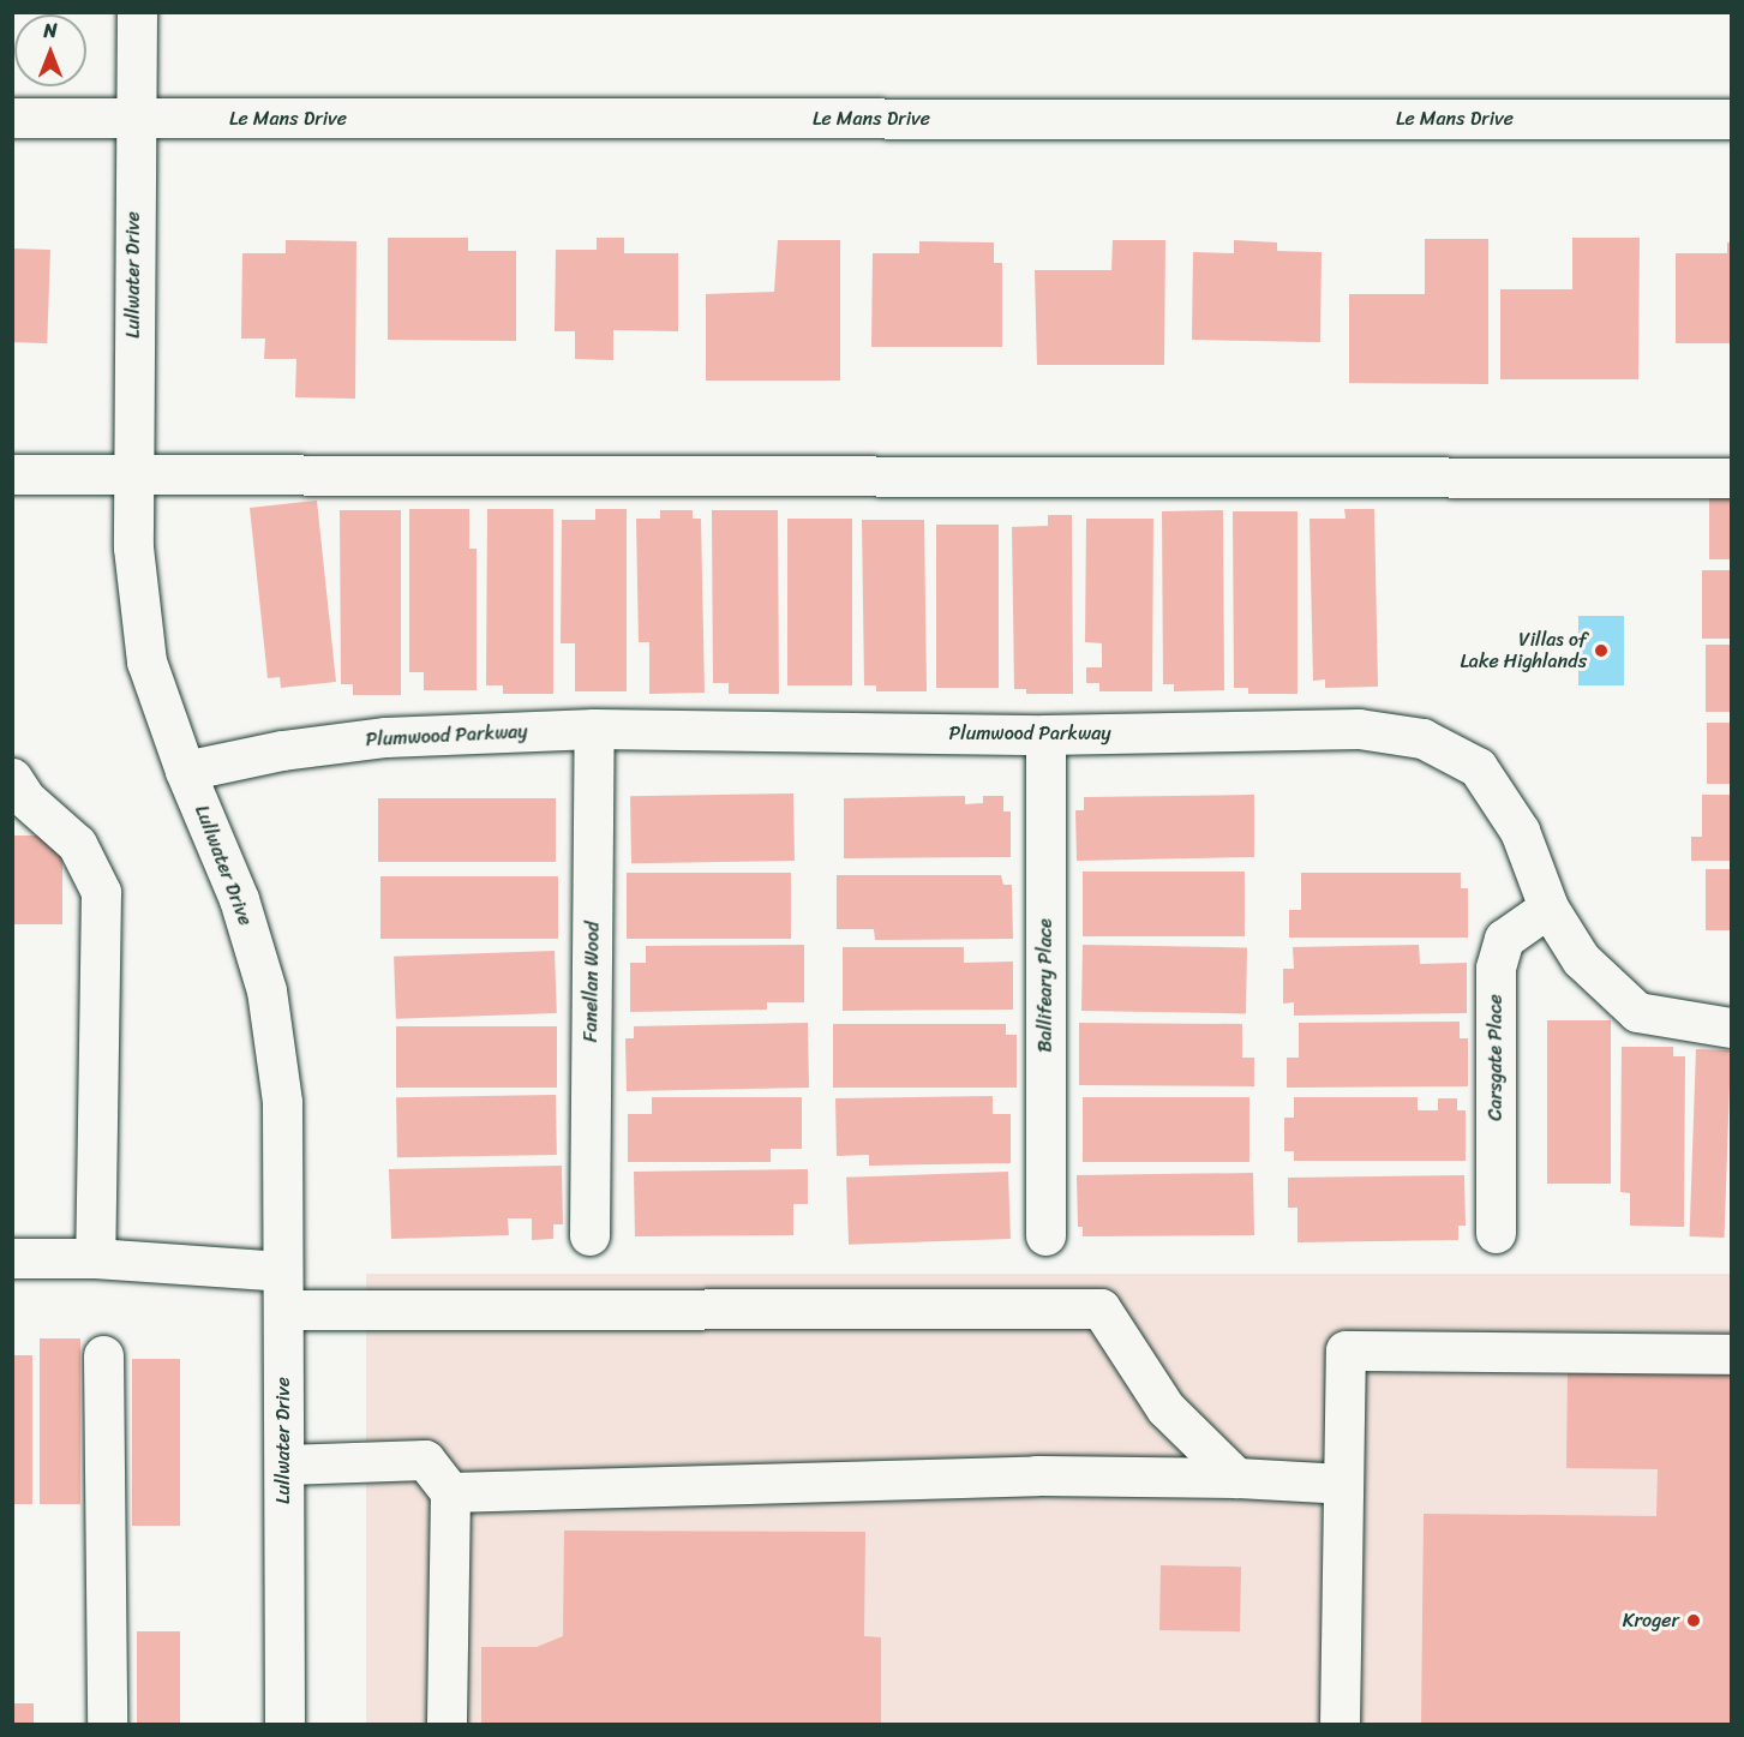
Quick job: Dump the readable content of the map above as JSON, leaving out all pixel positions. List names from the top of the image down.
{
  "streets": {
    "street": [
      "Le Mans Drive",
      "Lullwater Drive",
      "Plumwood Parkway",
      "Fanellan Wood",
      "Ballifeary Place",
      "Carsgate Place"
    ]
  },
  "crossings": [
    ["Le Mans Drive", "Lullwater Drive"],
    ["Lullwater Drive", "Plumwood Parkway"],
    ["Plumwood Parkway", "Fanellan Wood"],
    ["Plumwood Parkway", "Ballifeary Place"],
    ["Plumwood Parkway", "Carsgate Place"]
  ],
  "places": ["Villas of Lake Highlands", "Kroger"],
  "north": "top"
}
